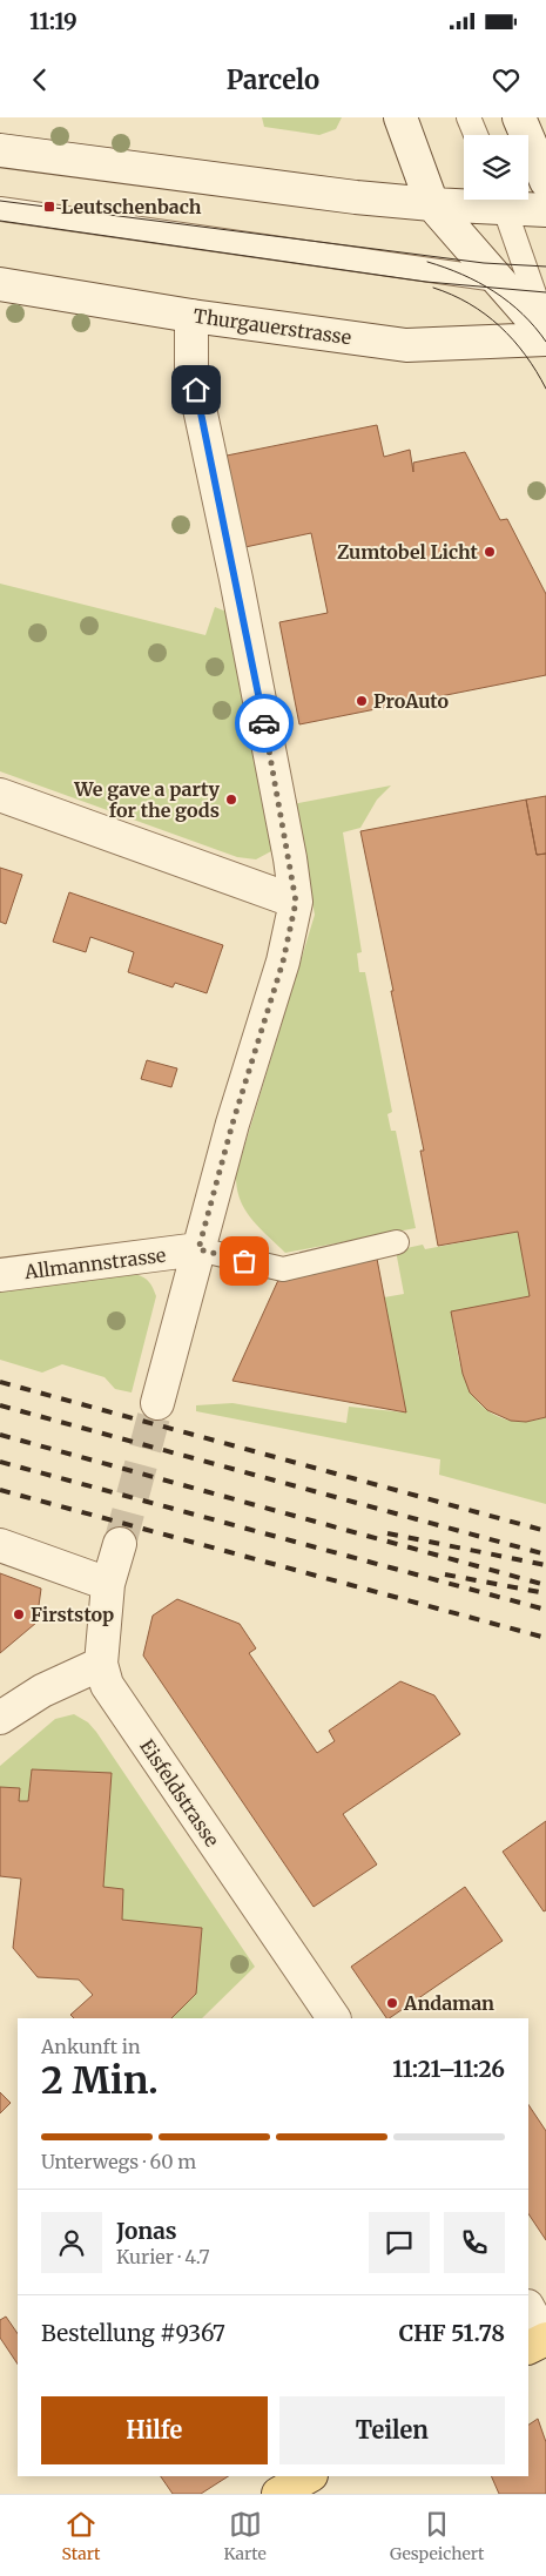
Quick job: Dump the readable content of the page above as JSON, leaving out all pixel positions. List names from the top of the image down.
{
  "streets": {
    "street": ["Thurgauerstrasse", "Allmannstrasse", "Eisfeldstrasse"]
  },
  "places": {
    "transit": ["Leutschenbach"],
    "other": [
      "Zumtobel Licht",
      "ProAuto",
      "We gave a party for the gods",
      "Firststop",
      "Andaman"
    ]
  },
  "page": {
    "status": "11:19",
    "header": "Parcelo",
    "heading": ["2 Min.", "Ankunft in", "11:21–11:26"],
    "panel": [
      "Jonas",
      "Kurier · 4.7",
      "Bestellung #9367",
      "CHF 51.78"
    ],
    "bar": "Unterwegs · 60 m",
    "buttons": ["Hilfe", "Teilen"],
    "tabs": ["Start", "Karte", "Gespeichert"]
  }
}
